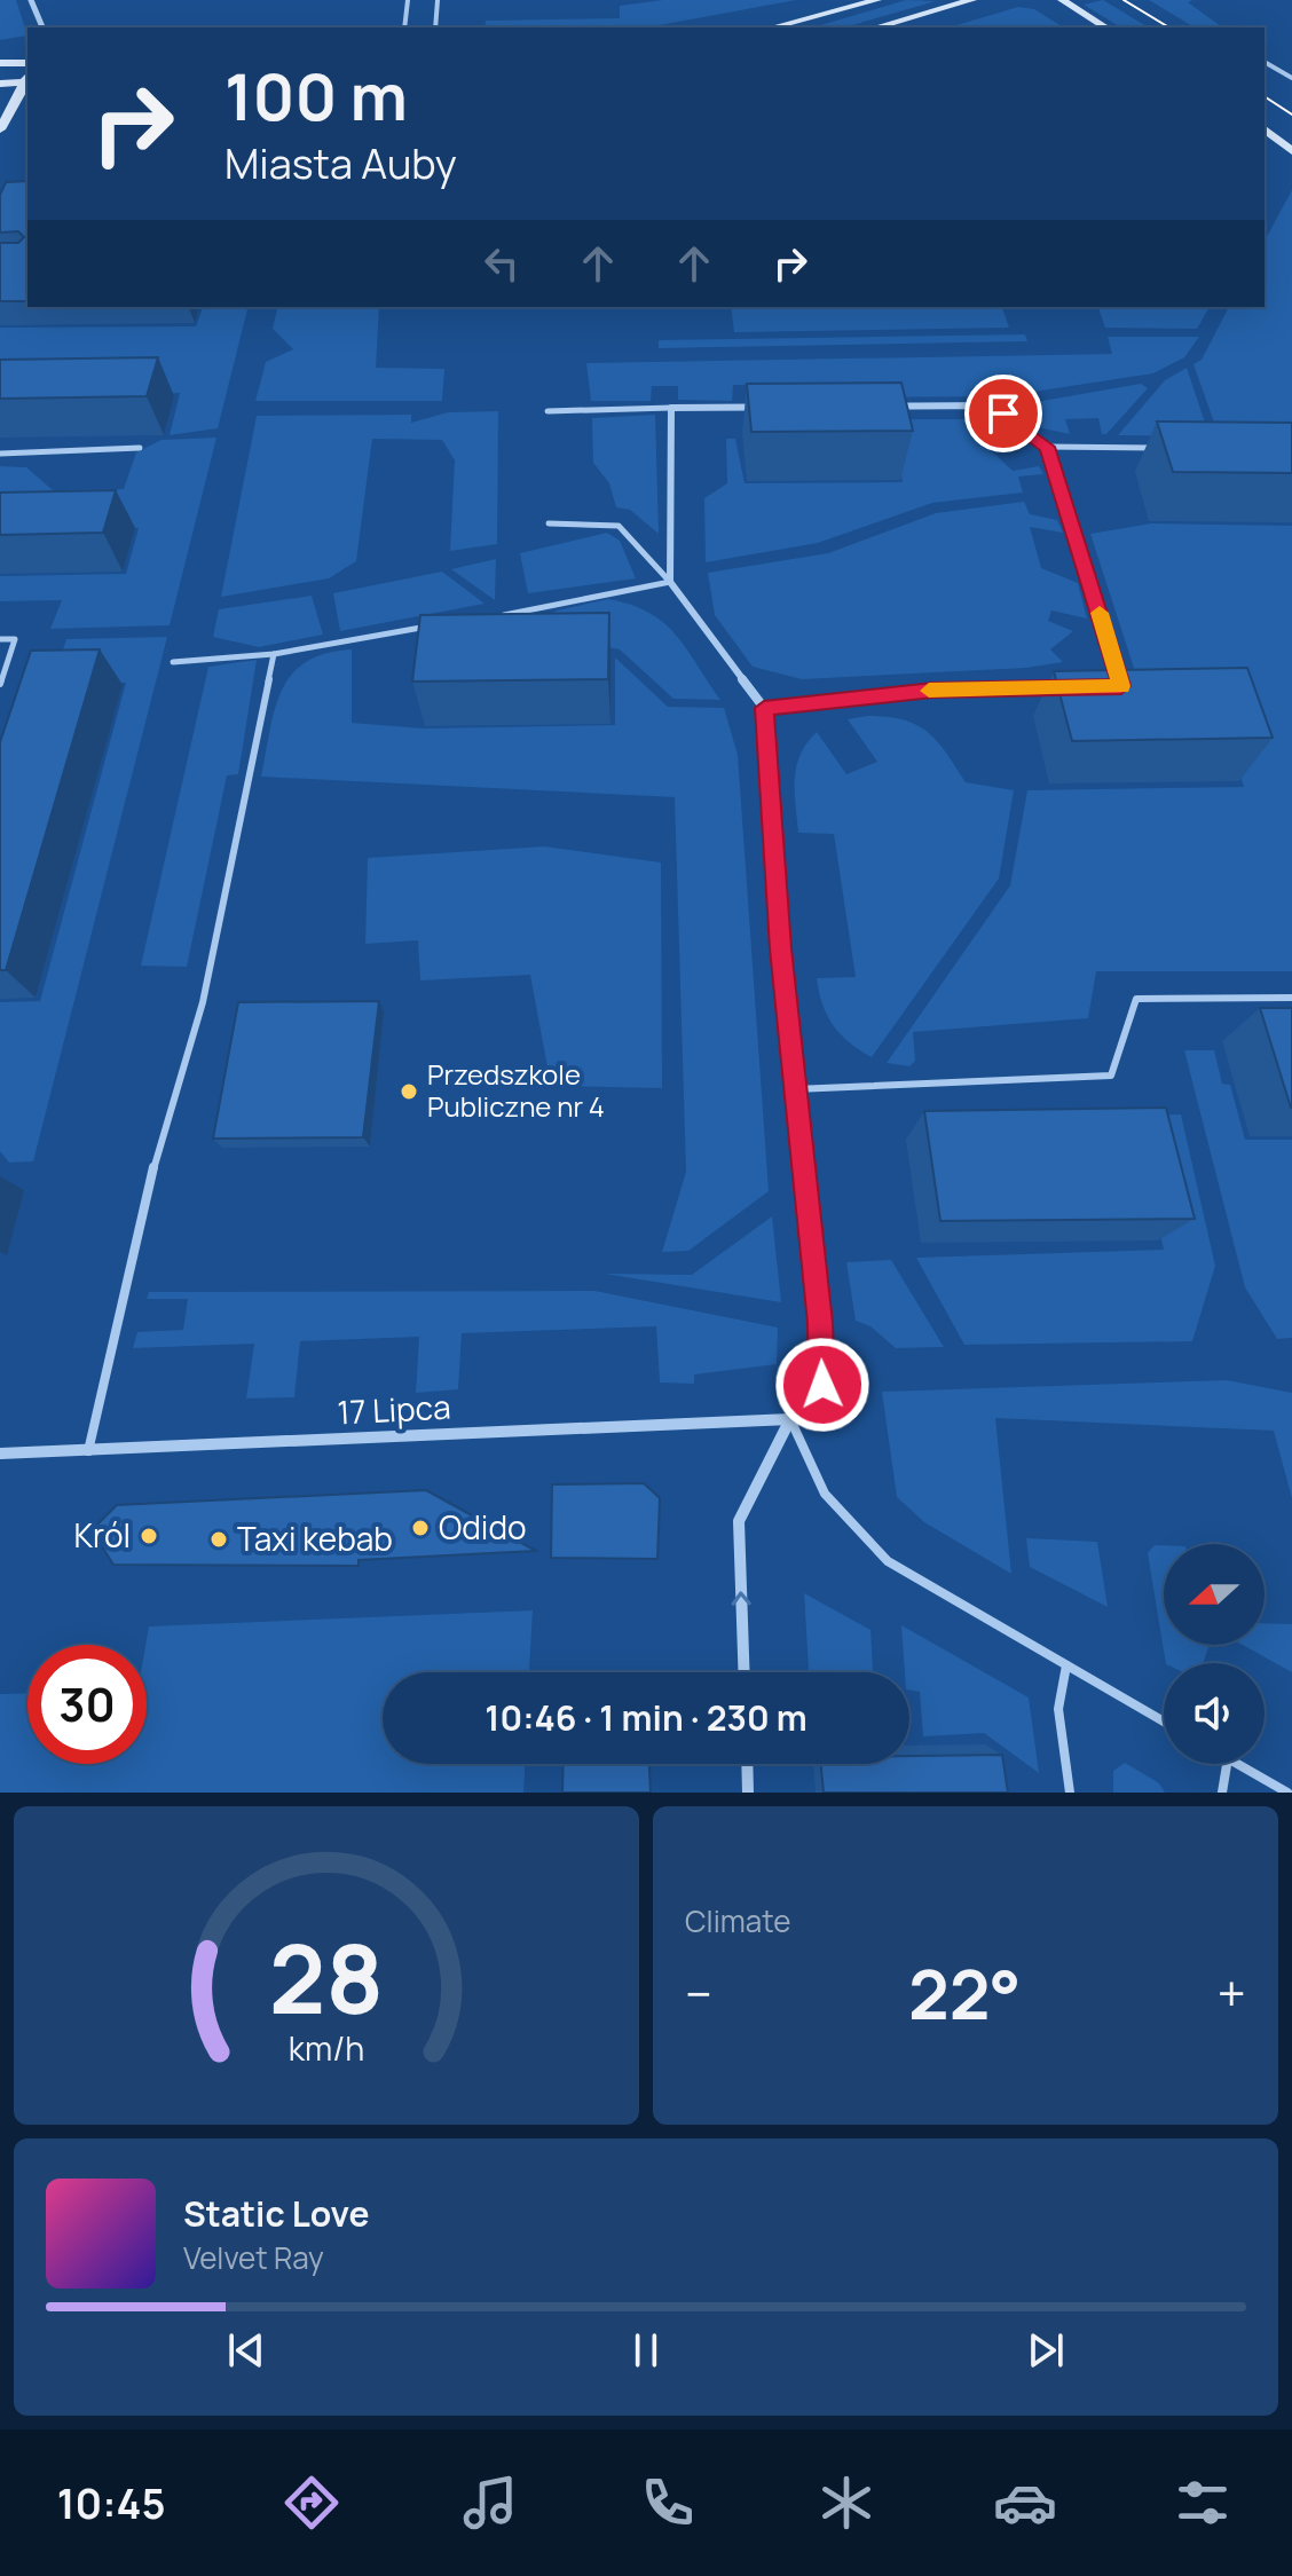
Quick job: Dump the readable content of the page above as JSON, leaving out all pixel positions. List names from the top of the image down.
{
  "streets": {
    "street": ["17 Lipca"]
  },
  "places": [
    "Przedszkole Publiczne nr 4",
    "Odido",
    "Król",
    "Taxi kebab"
  ],
  "north": "left",
  "page": {
    "turn": ["100 m", "Miasta Auby"],
    "limit": "30",
    "trip": "10:46 · 1 min · 230 m",
    "tile": "Climate",
    "heat": ["−", "22°", "+"],
    "song": ["Static Love", "Velvet Ray"],
    "tabs": "10:45",
    "gauge": ["28", "km/h"]
  }
}
